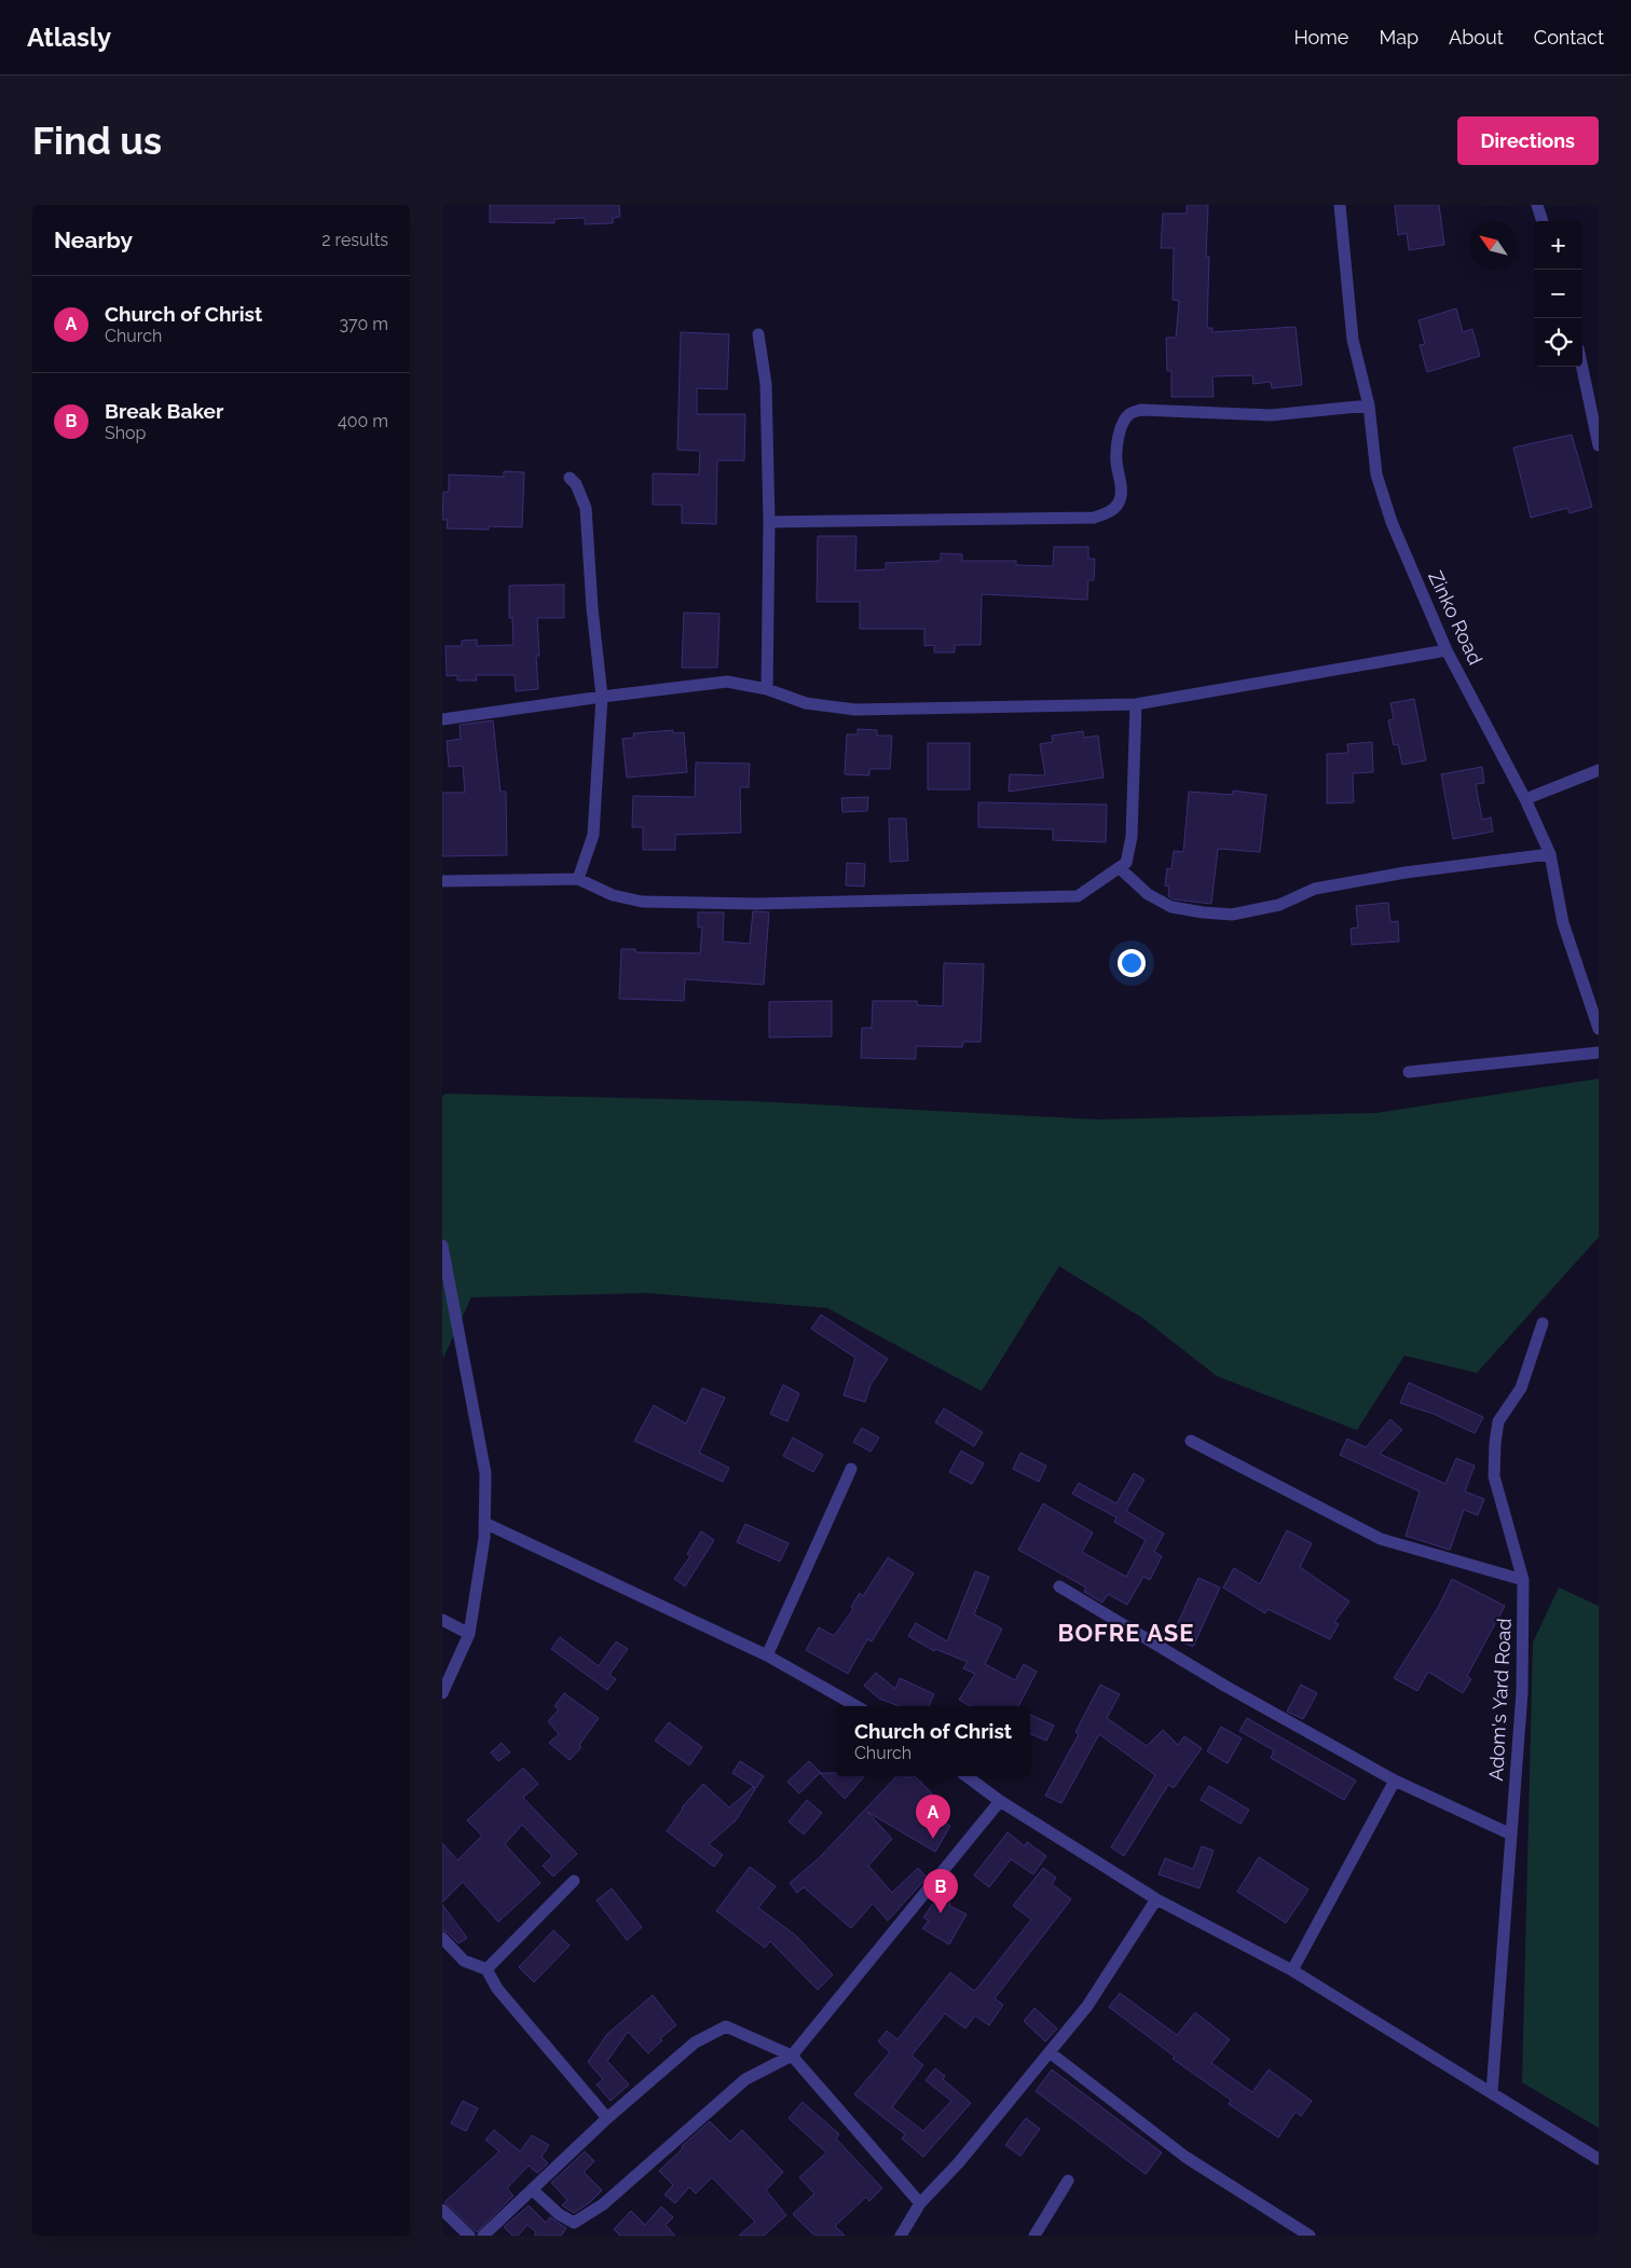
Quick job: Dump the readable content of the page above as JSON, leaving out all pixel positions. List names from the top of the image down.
{
  "streets": {
    "street": ["Zinko Road", "Adom's Yard Road"]
  },
  "districts": ["BOFRE ASE"],
  "north": "top left",
  "page": {
    "header": "Atlasly",
    "nav": [
      "Home",
      "Map",
      "About",
      "Contact"
    ],
    "buttons": "Directions",
    "title": "Find us",
    "heading": ["Nearby", "2 results"],
    "map_buttons": ["+", "−"],
    "list": [
      {
        "mark": "A",
        "name": "Church of Christ",
        "note": "Church",
        "value": "370 m"
      },
      {
        "mark": "B",
        "name": "Break Baker",
        "note": "Shop",
        "value": "400 m"
      }
    ],
    "popup": ["Church of Christ", "Church"],
    "pins": ["A", "B"]
  }
}
